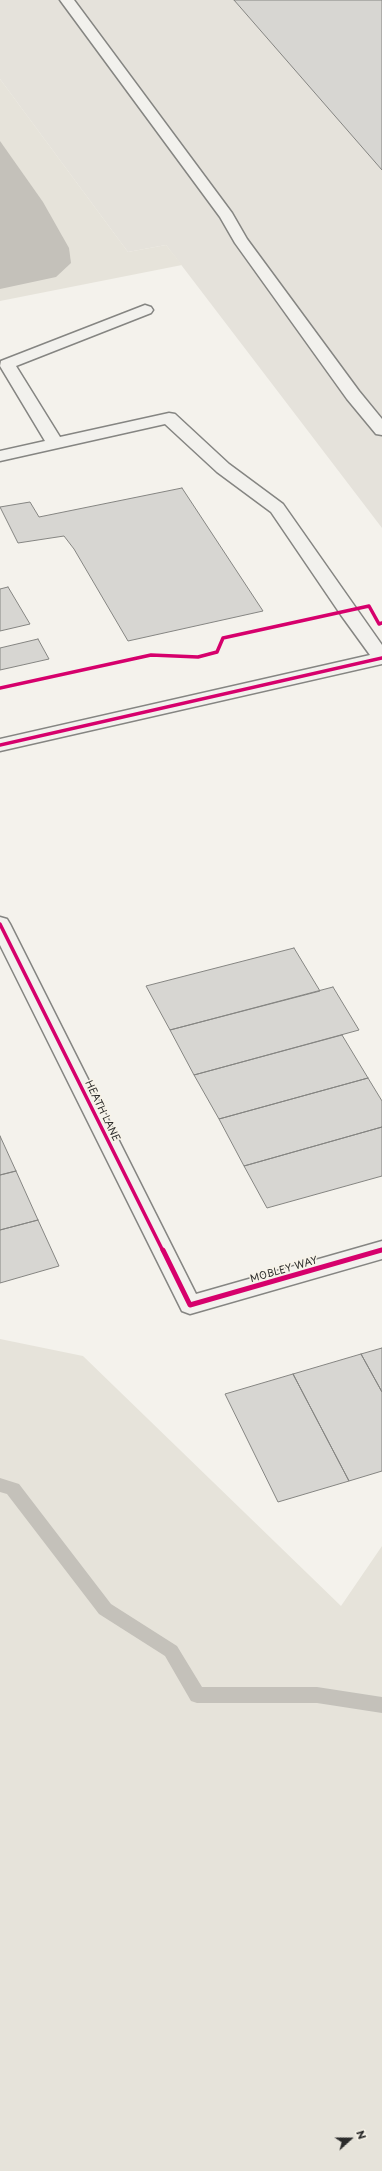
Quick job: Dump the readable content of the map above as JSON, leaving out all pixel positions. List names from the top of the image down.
{
  "streets": {
    "street": ["HEATH LANE", "MOBLEY WAY"]
  },
  "crossings": [
    ["HEATH LANE", "MOBLEY WAY"]
  ],
  "north": "right"
}
